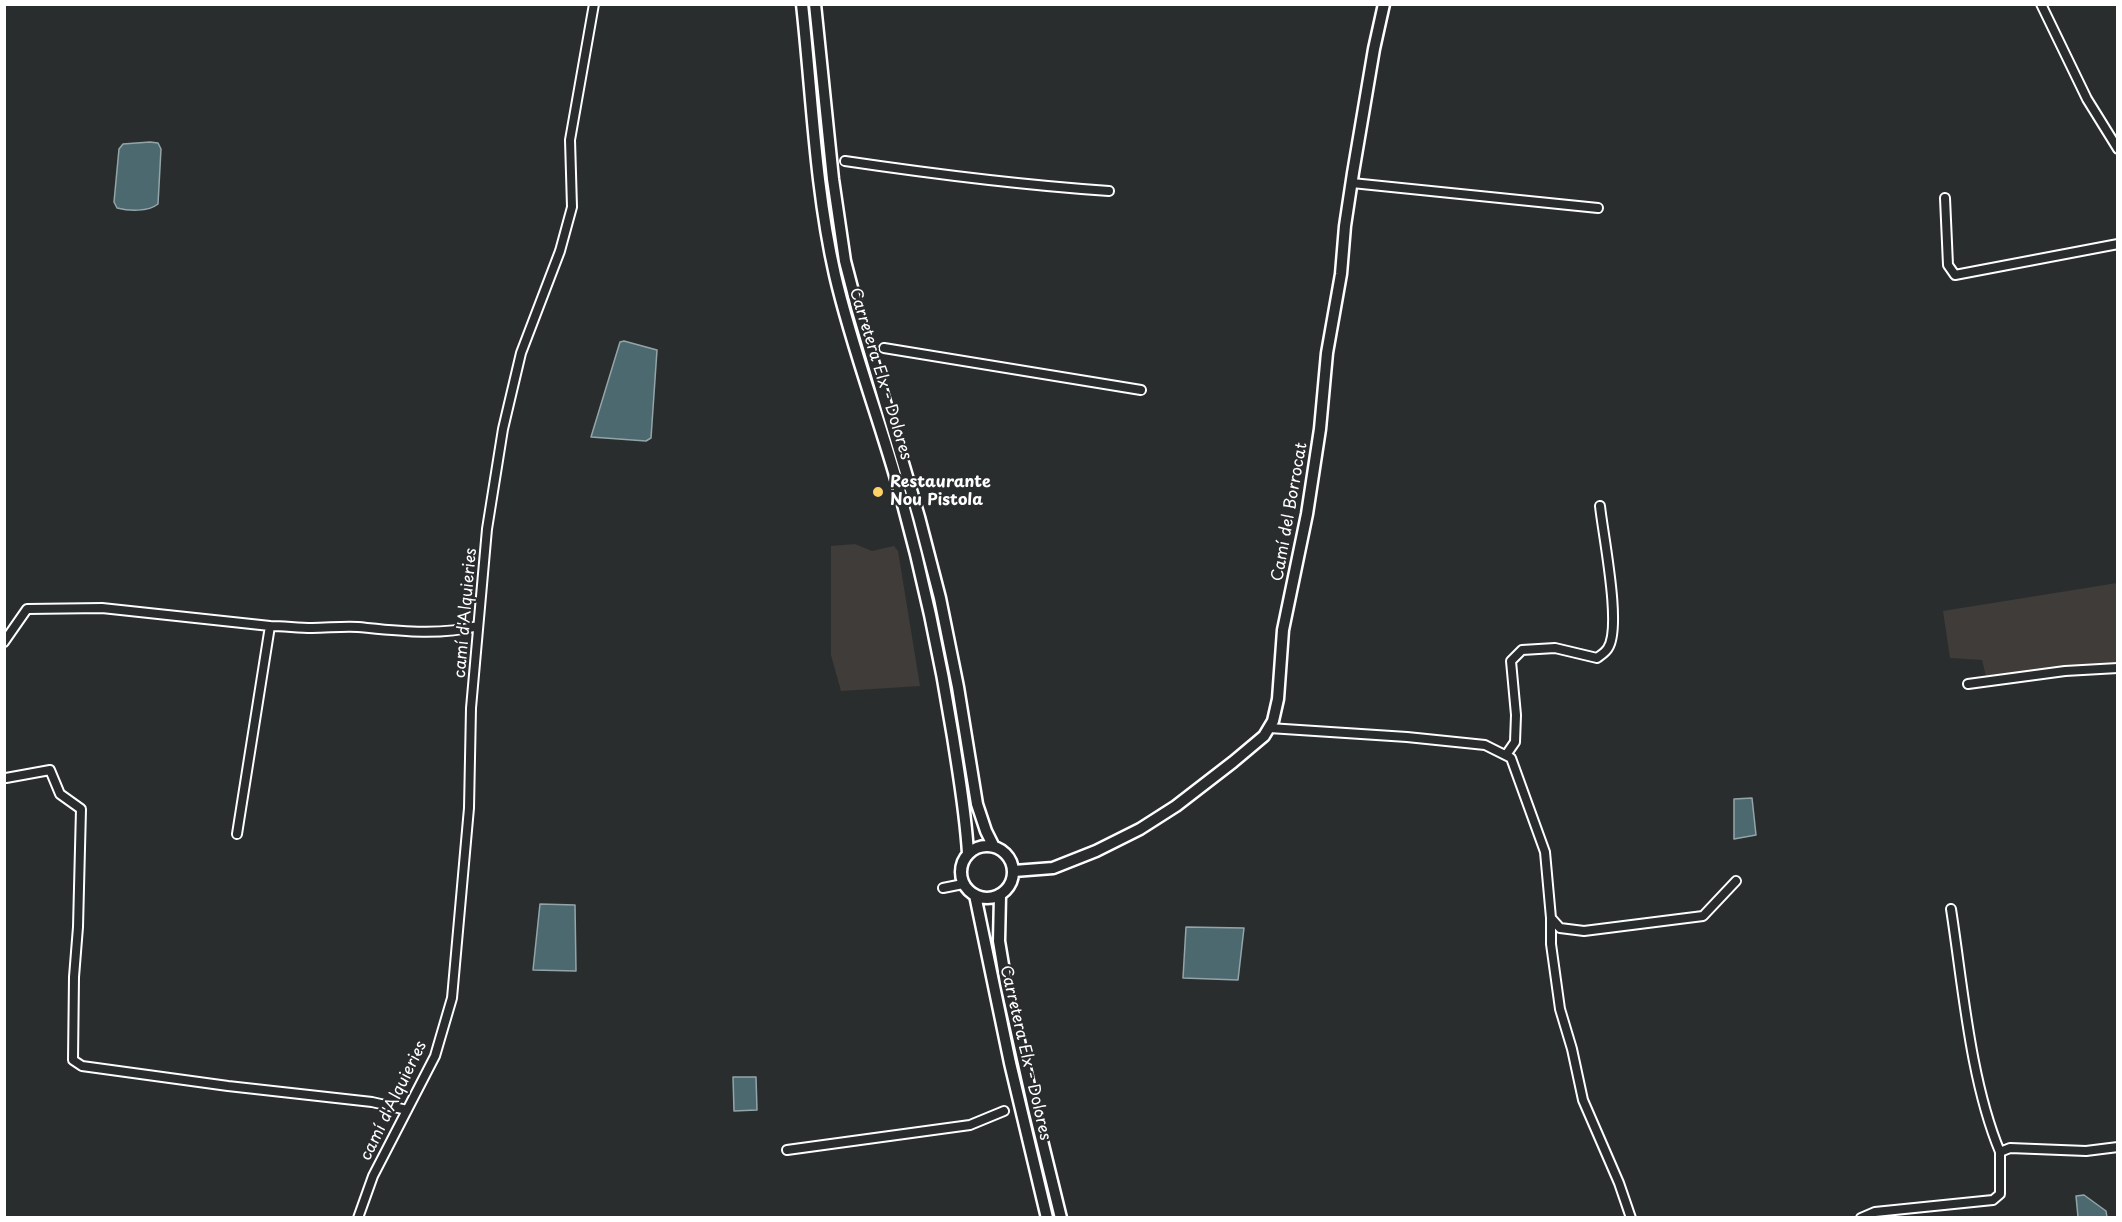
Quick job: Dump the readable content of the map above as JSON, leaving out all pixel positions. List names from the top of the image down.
{
  "streets": {
    "main road": ["Carretera Elx - Dolores", "Camí del Borrocat"],
    "street": ["camí d'Alquieries"]
  },
  "crossings": [
    ["Carretera Elx - Dolores", "Camí del Borrocat"]
  ],
  "places": ["Restaurante Nou Pistola"]
}
